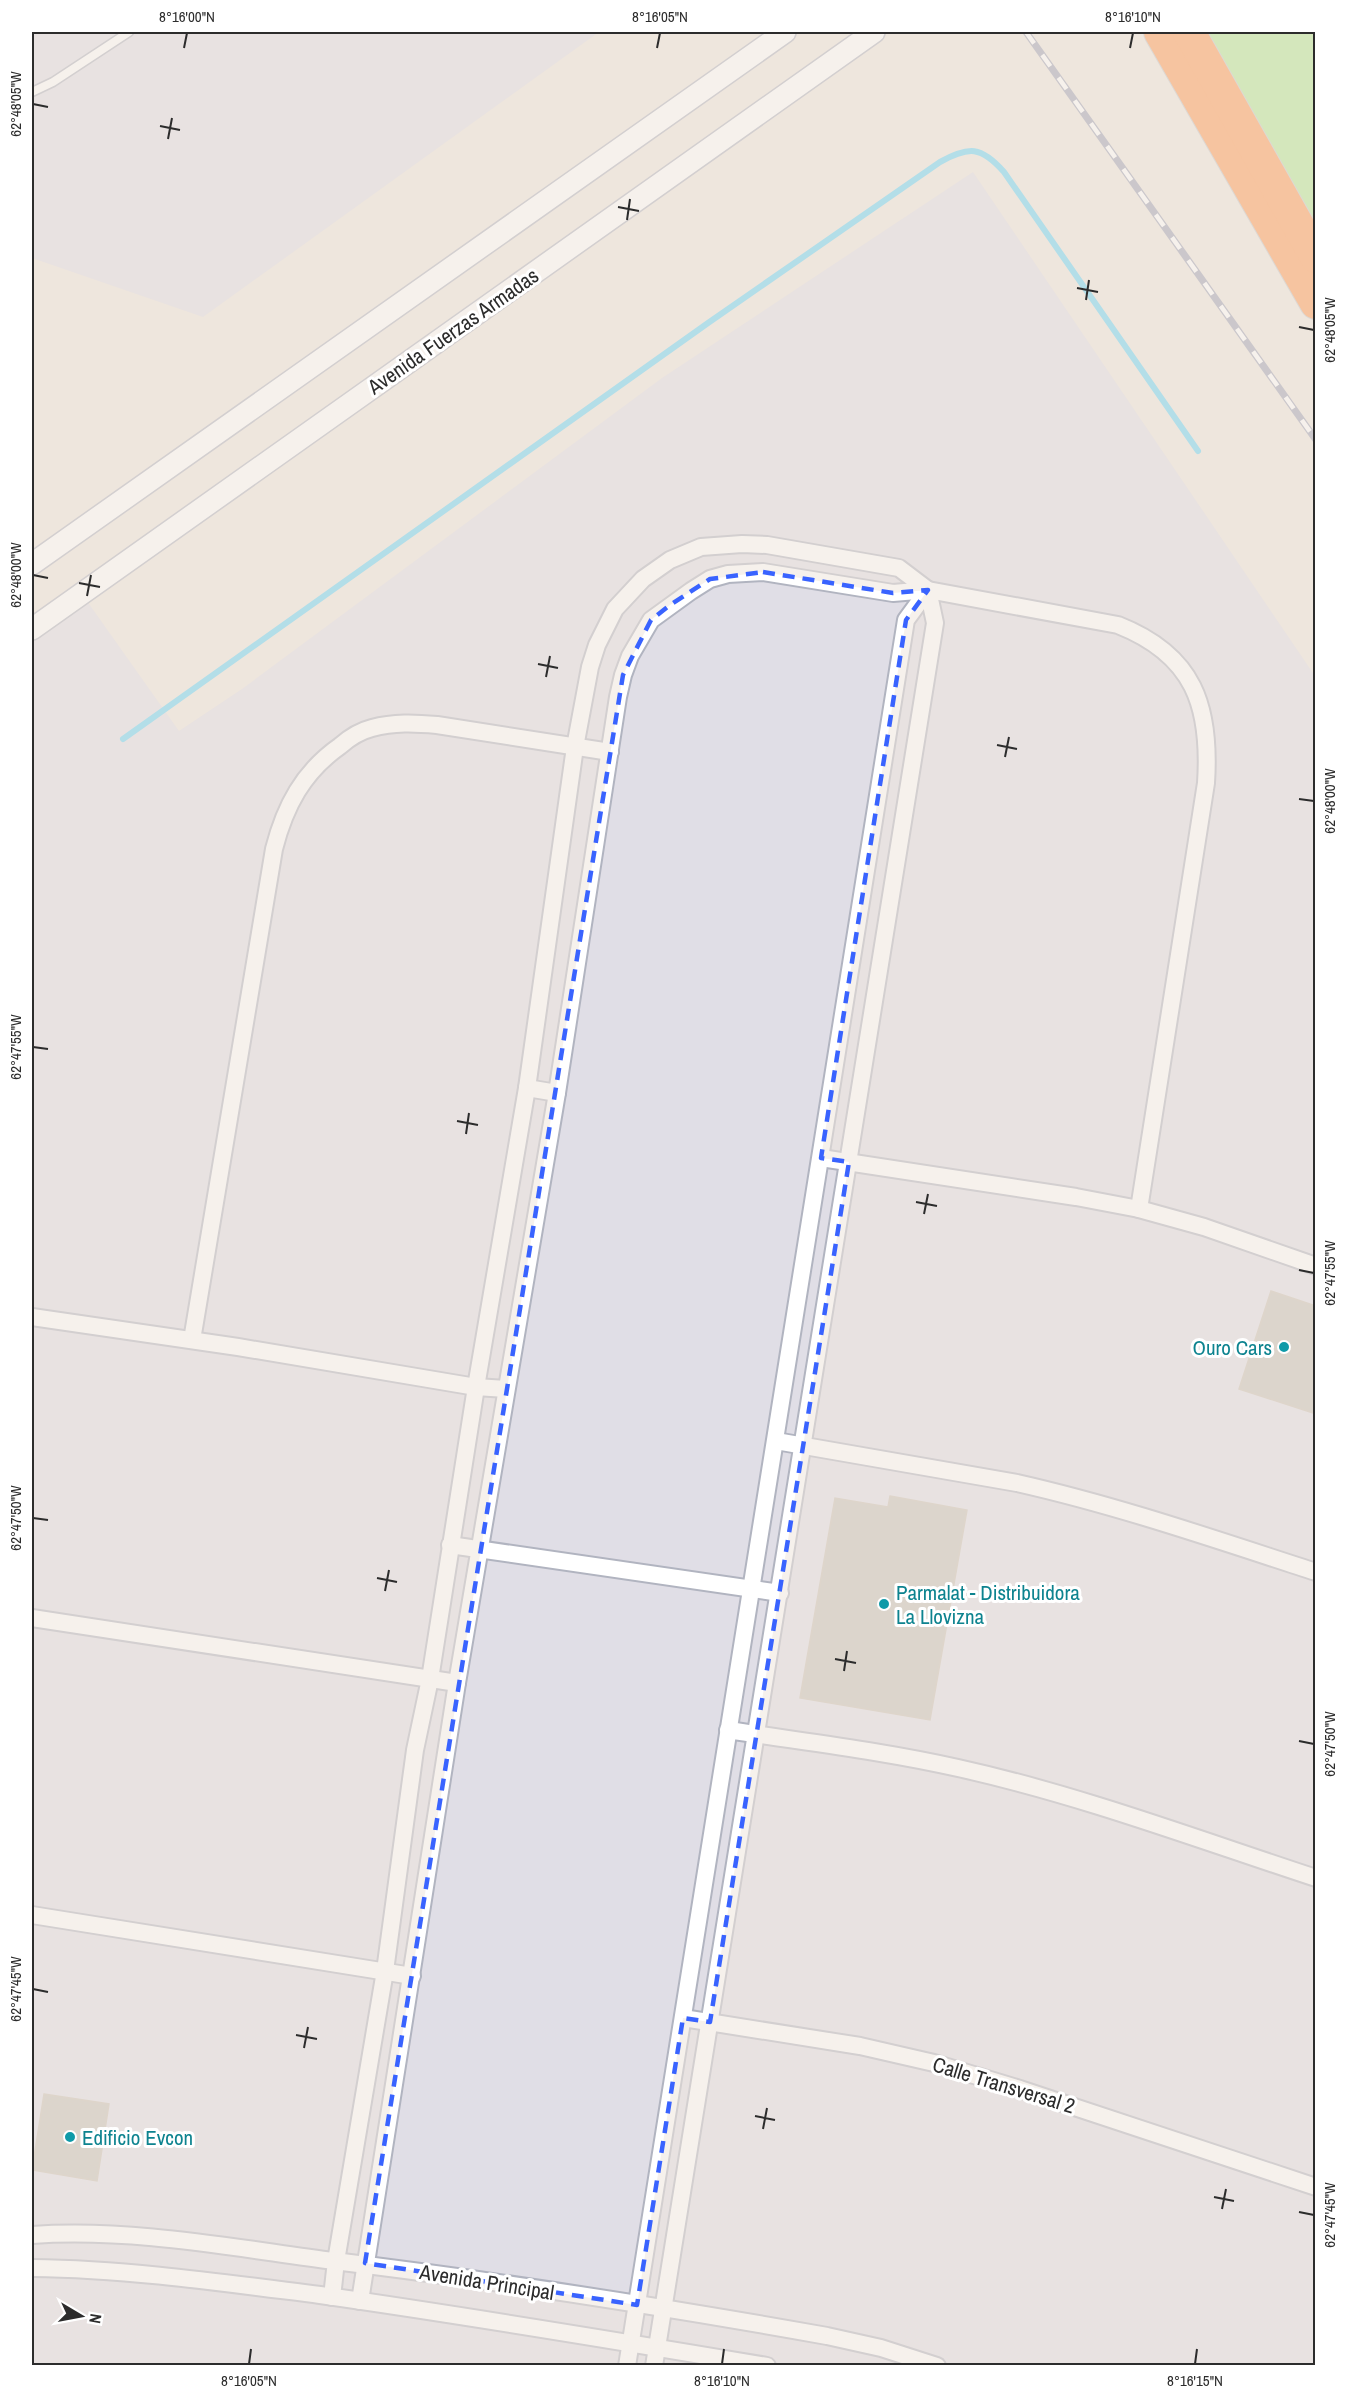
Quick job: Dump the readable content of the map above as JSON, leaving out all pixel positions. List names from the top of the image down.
{
  "streets": {
    "street": ["Avenida Fuerzas Armadas", "Calle Transversal 2", "Avenida Principal"]
  },
  "places": ["Ouro Cars", "Parmalat - Distribuidora La Llovizna", "Edificio Evcon"],
  "north": "right",
  "coordinates": [
    "8°16'00\"N",
    "8°16'05\"N",
    "8°16'10\"N",
    "62°48'05\"W",
    "62°48'00\"W",
    "62°47'55\"W",
    "62°47'50\"W",
    "62°47'45\"W",
    "8°16'15\"N"
  ]
}
